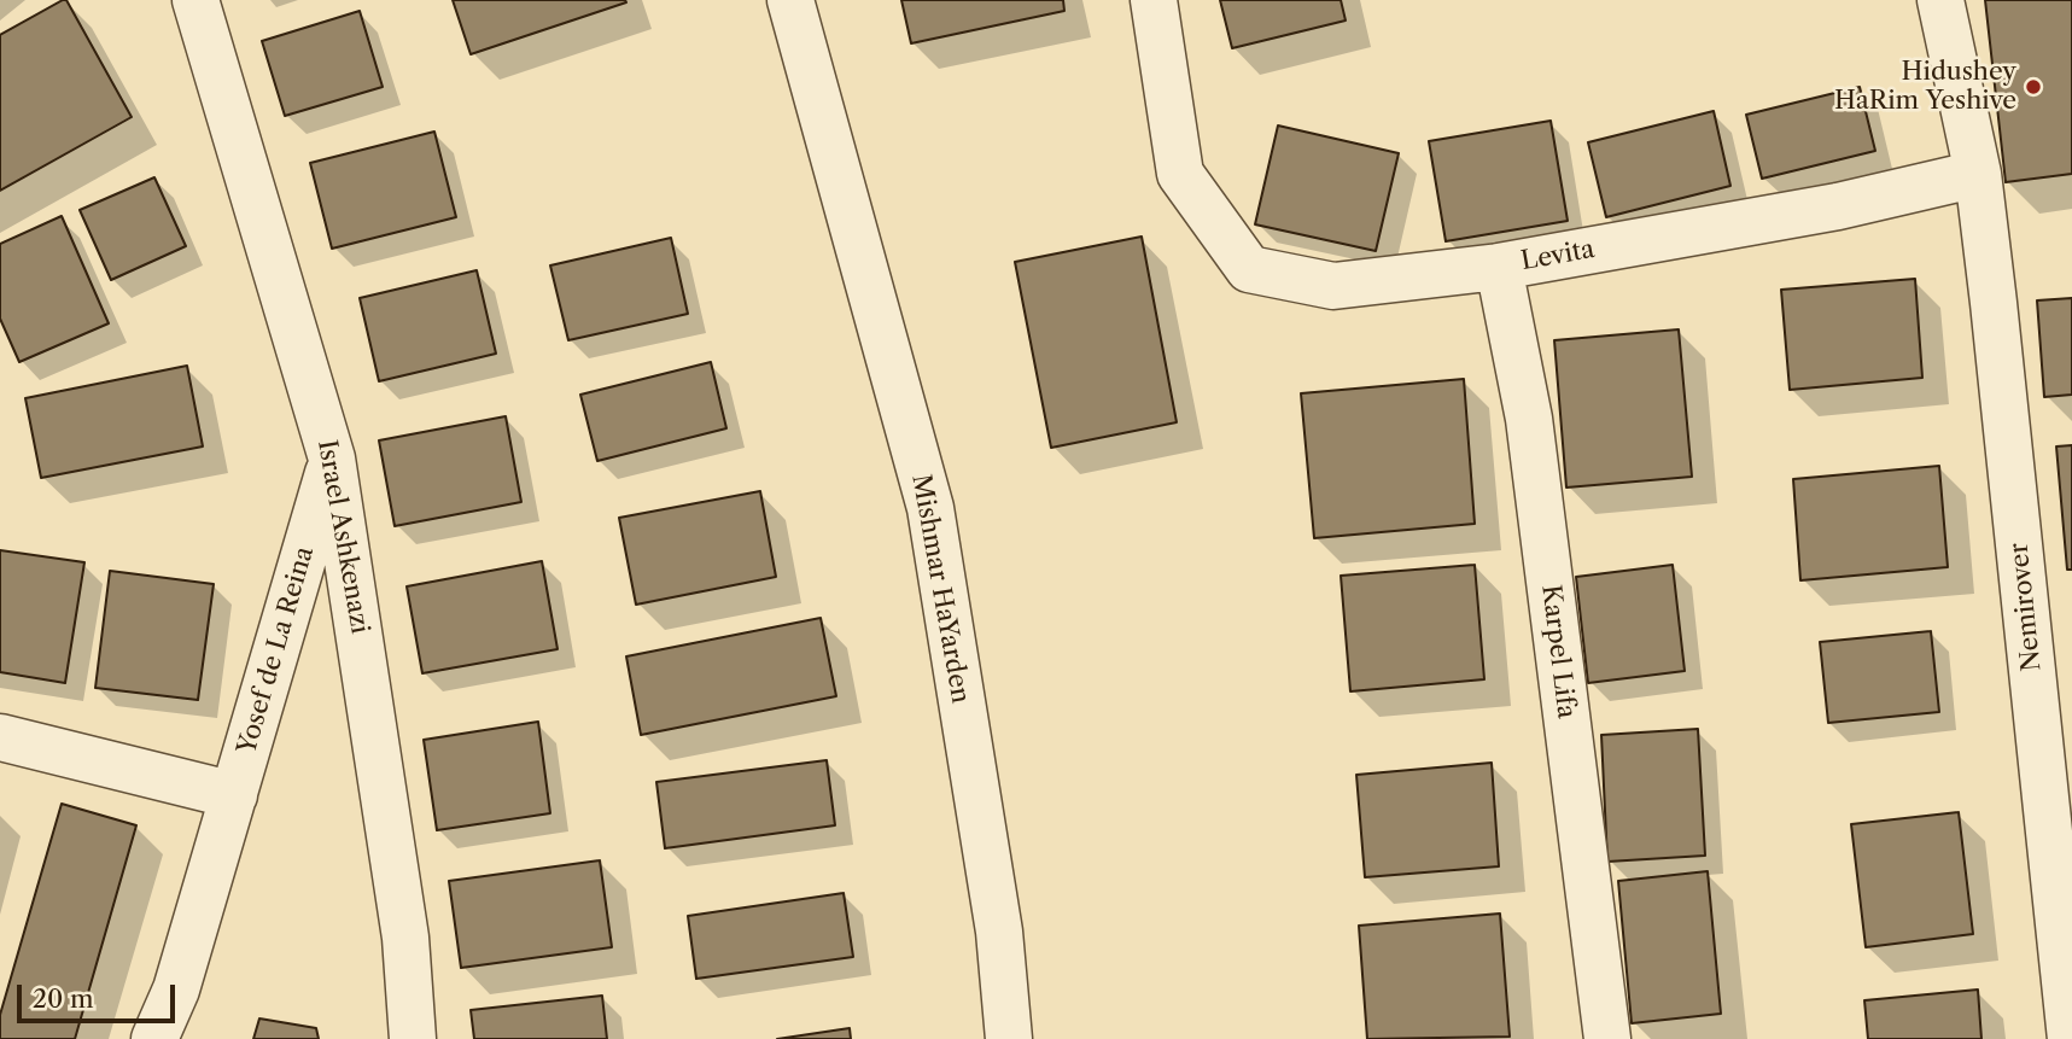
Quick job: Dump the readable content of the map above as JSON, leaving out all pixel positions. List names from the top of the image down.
{
  "streets": {
    "street": [
      "Levita",
      "Israel Ashkenazi",
      "Mishmar HaYarden",
      "Nemirover",
      "Yosef de La Reina",
      "Karpel Lifa"
    ]
  },
  "crossings": [
    ["Levita", "Nemirover"],
    ["Levita", "Karpel Lifa"],
    ["Israel Ashkenazi", "Yosef de La Reina"]
  ],
  "places": ["Hidushey HaRim Yeshive"],
  "scale_bar": "20 m"
}
